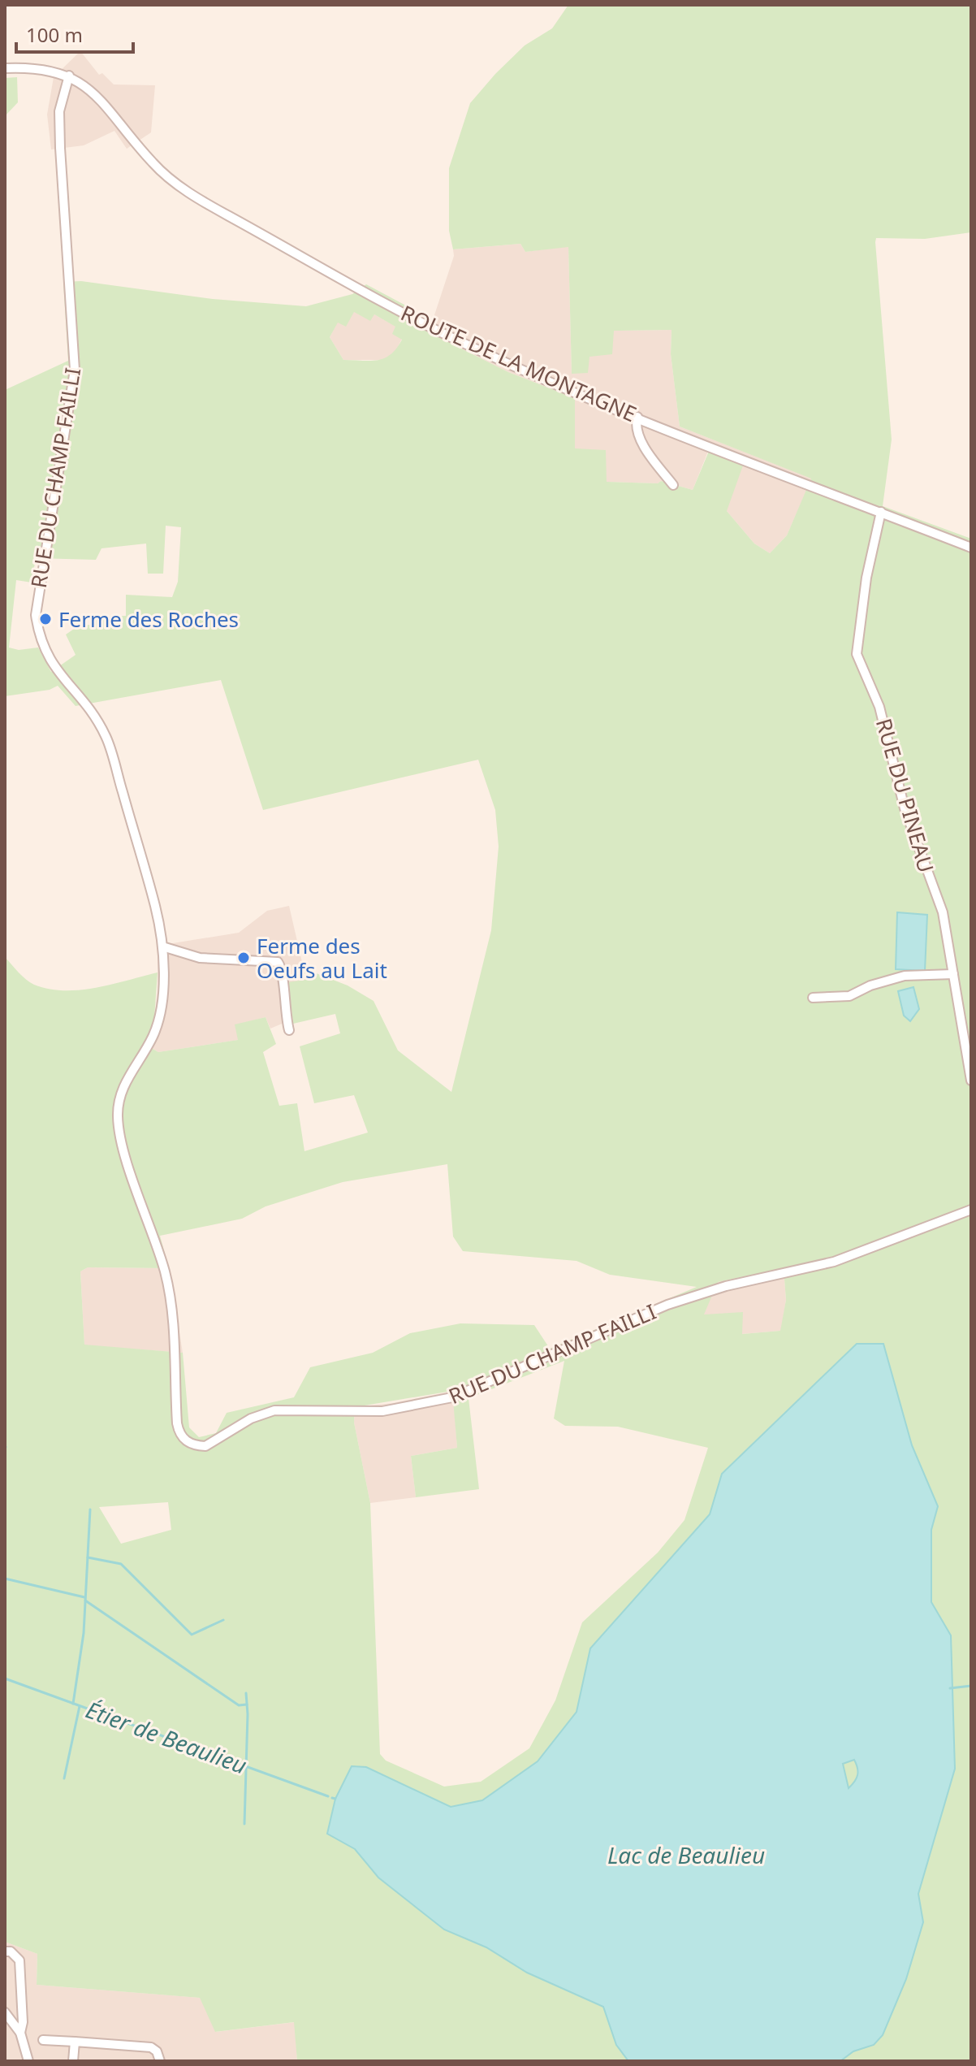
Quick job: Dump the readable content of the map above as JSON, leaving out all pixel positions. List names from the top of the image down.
{
  "streets": {
    "street": ["ROUTE DE LA MONTAGNE", "RUE DU CHAMP FAILLI", "RUE DU PINEAU"]
  },
  "crossings": [
    ["ROUTE DE LA MONTAGNE", "RUE DU CHAMP FAILLI"],
    ["ROUTE DE LA MONTAGNE", "RUE DU PINEAU"]
  ],
  "water": ["Étier de Beaulieu", "Lac de Beaulieu"],
  "places": ["Ferme des Roches", "Ferme des Oeufs au Lait"],
  "scale_bar": "100 m"
}
